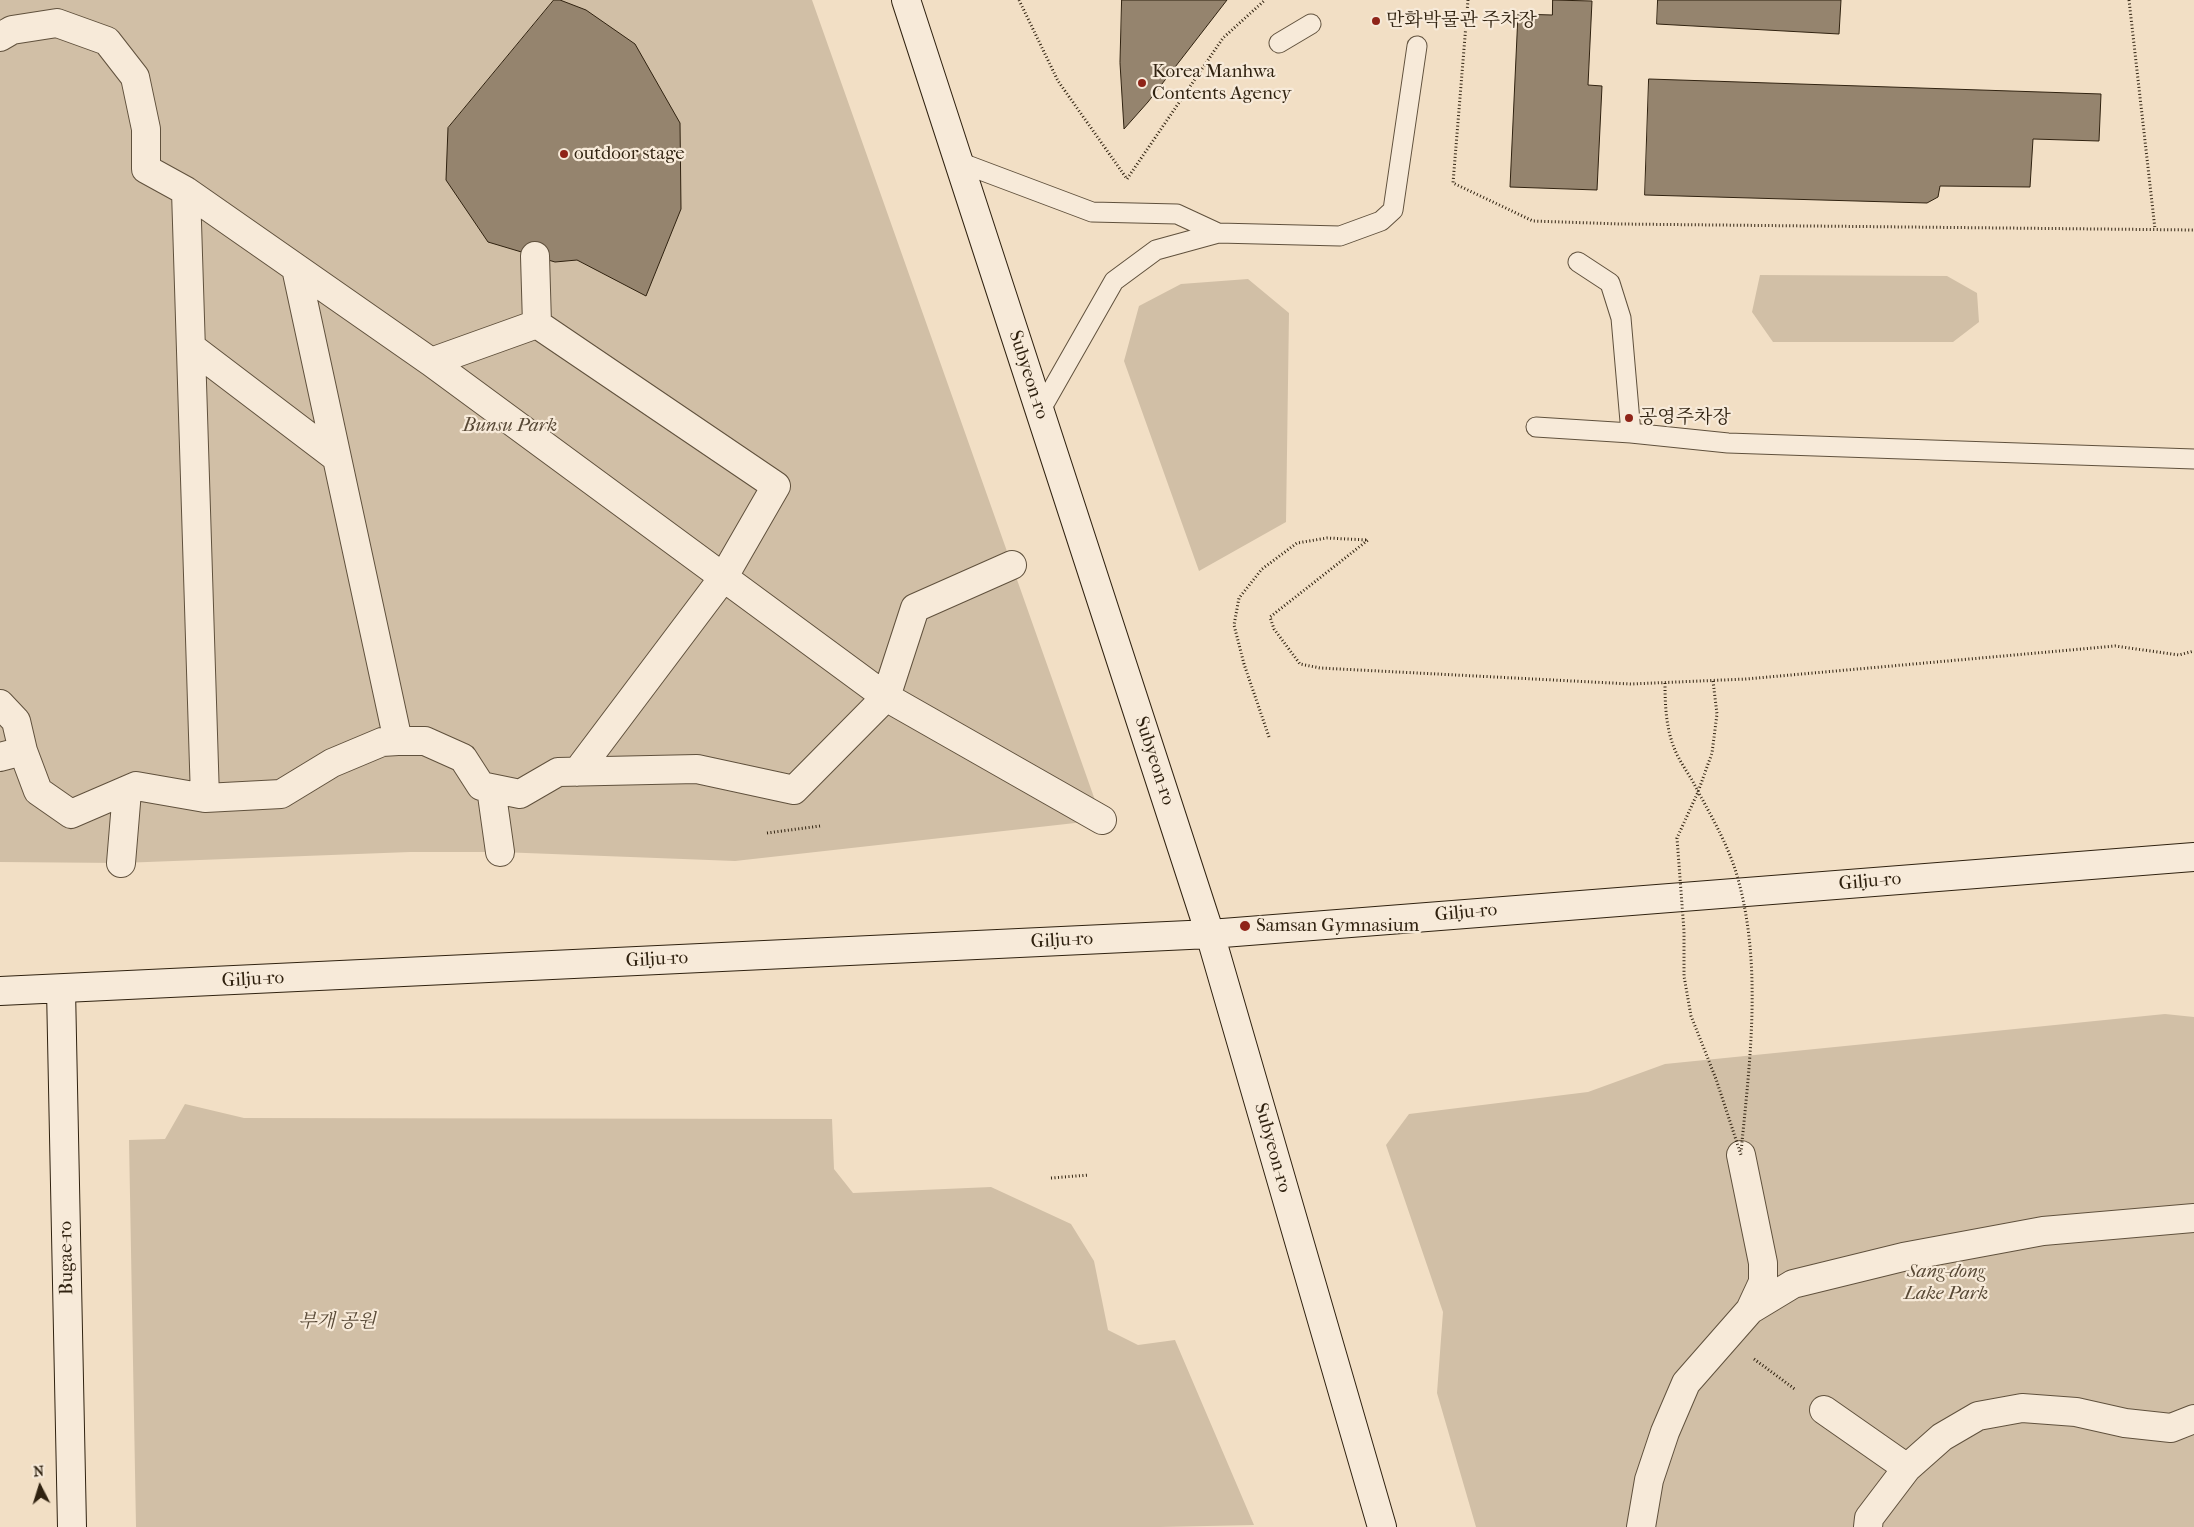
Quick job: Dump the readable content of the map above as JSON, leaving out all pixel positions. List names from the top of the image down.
{
  "streets": {
    "street": ["Subyeon-ro", "Gilju-ro", "Bugae-ro"]
  },
  "crossings": [
    ["Subyeon-ro", "Gilju-ro"],
    ["Gilju-ro", "Bugae-ro"]
  ],
  "parks": ["Bunsu Park", "Sang-dong Lake Park", "부개 공원"],
  "places": [
    "만화박물관 주차장",
    "Korea Manhwa Contents Agency",
    "outdoor stage",
    "공영주차장",
    "Samsan Gymnasium"
  ],
  "north": "top"
}
